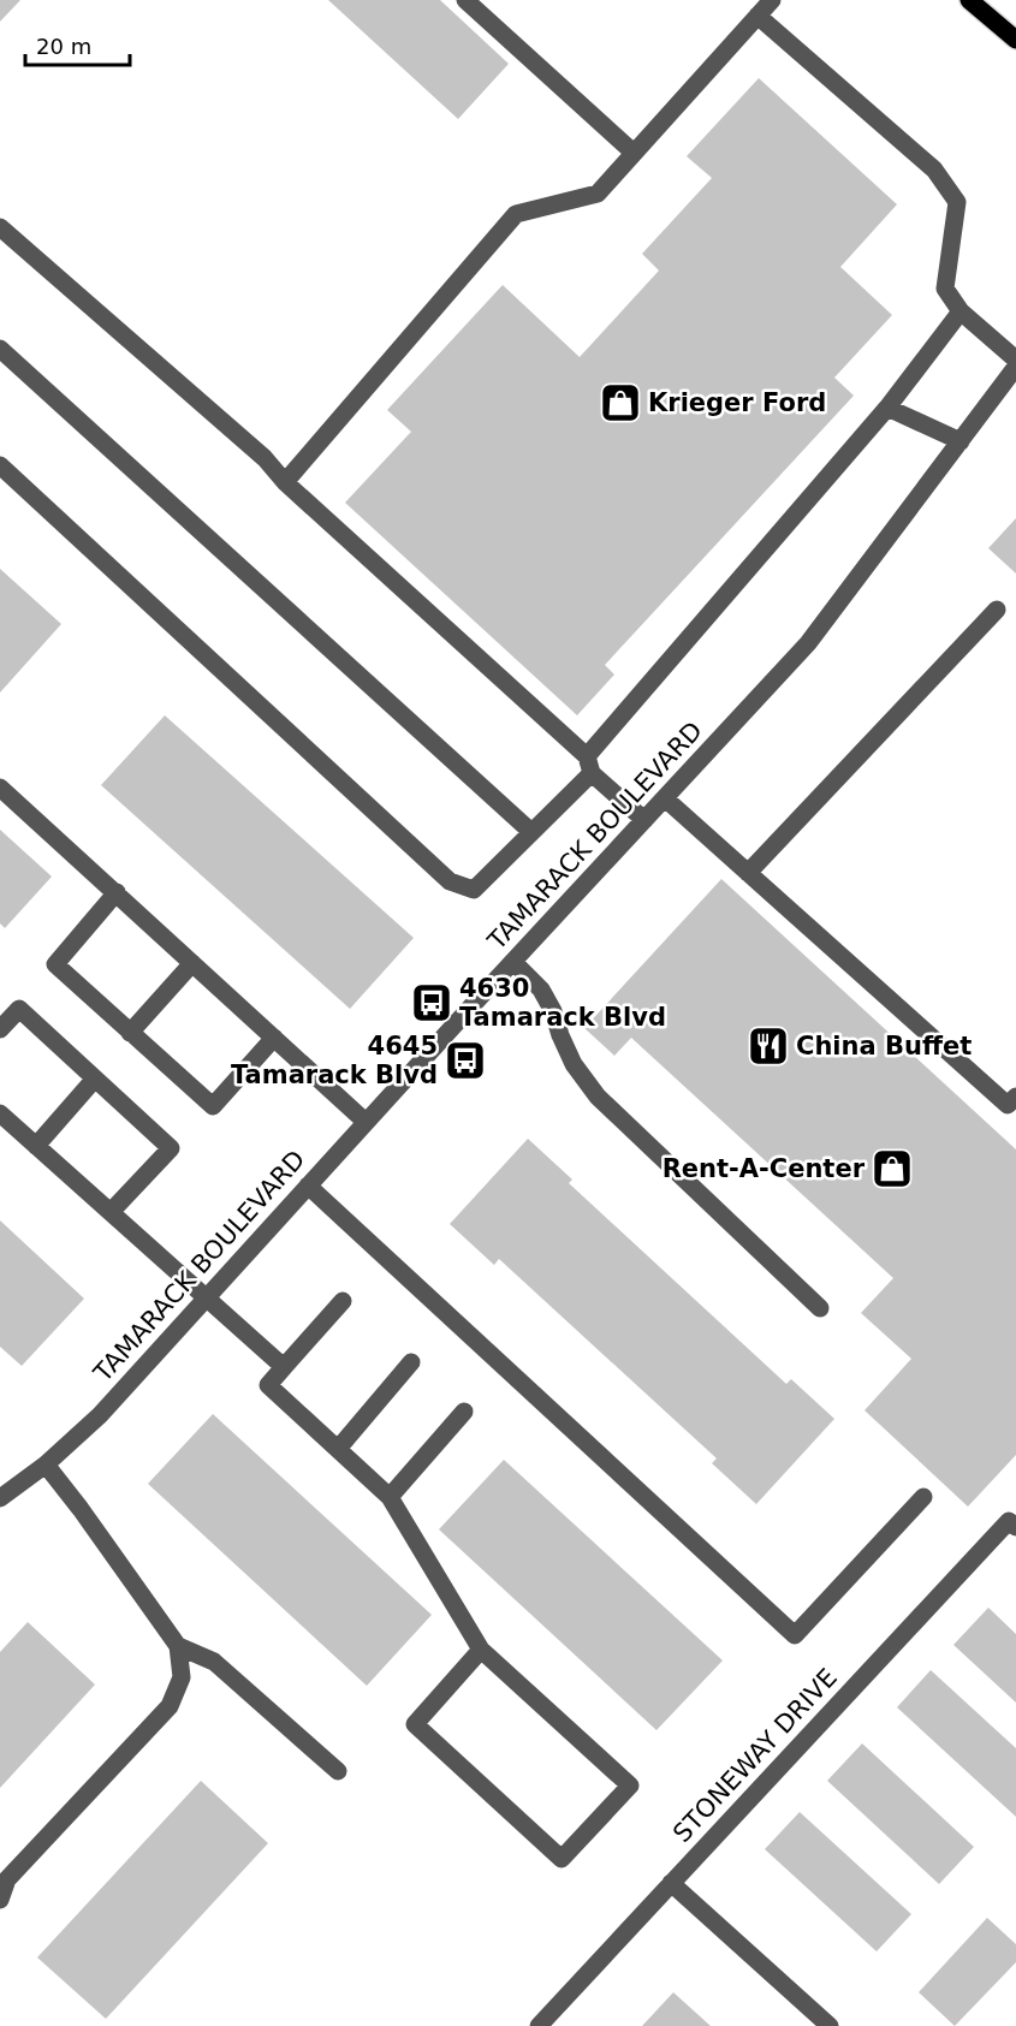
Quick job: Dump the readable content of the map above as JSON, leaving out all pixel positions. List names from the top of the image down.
{
  "streets": {
    "street": ["TAMARACK BOULEVARD", "STONEWAY DRIVE"]
  },
  "places": {
    "shop": ["Krieger Ford", "Rent-A-Center"],
    "bus stop": ["4630 Tamarack Blvd", "4645 Tamarack Blvd"],
    "restaurant": ["China Buffet"]
  },
  "scale_bar": "20 m"
}
